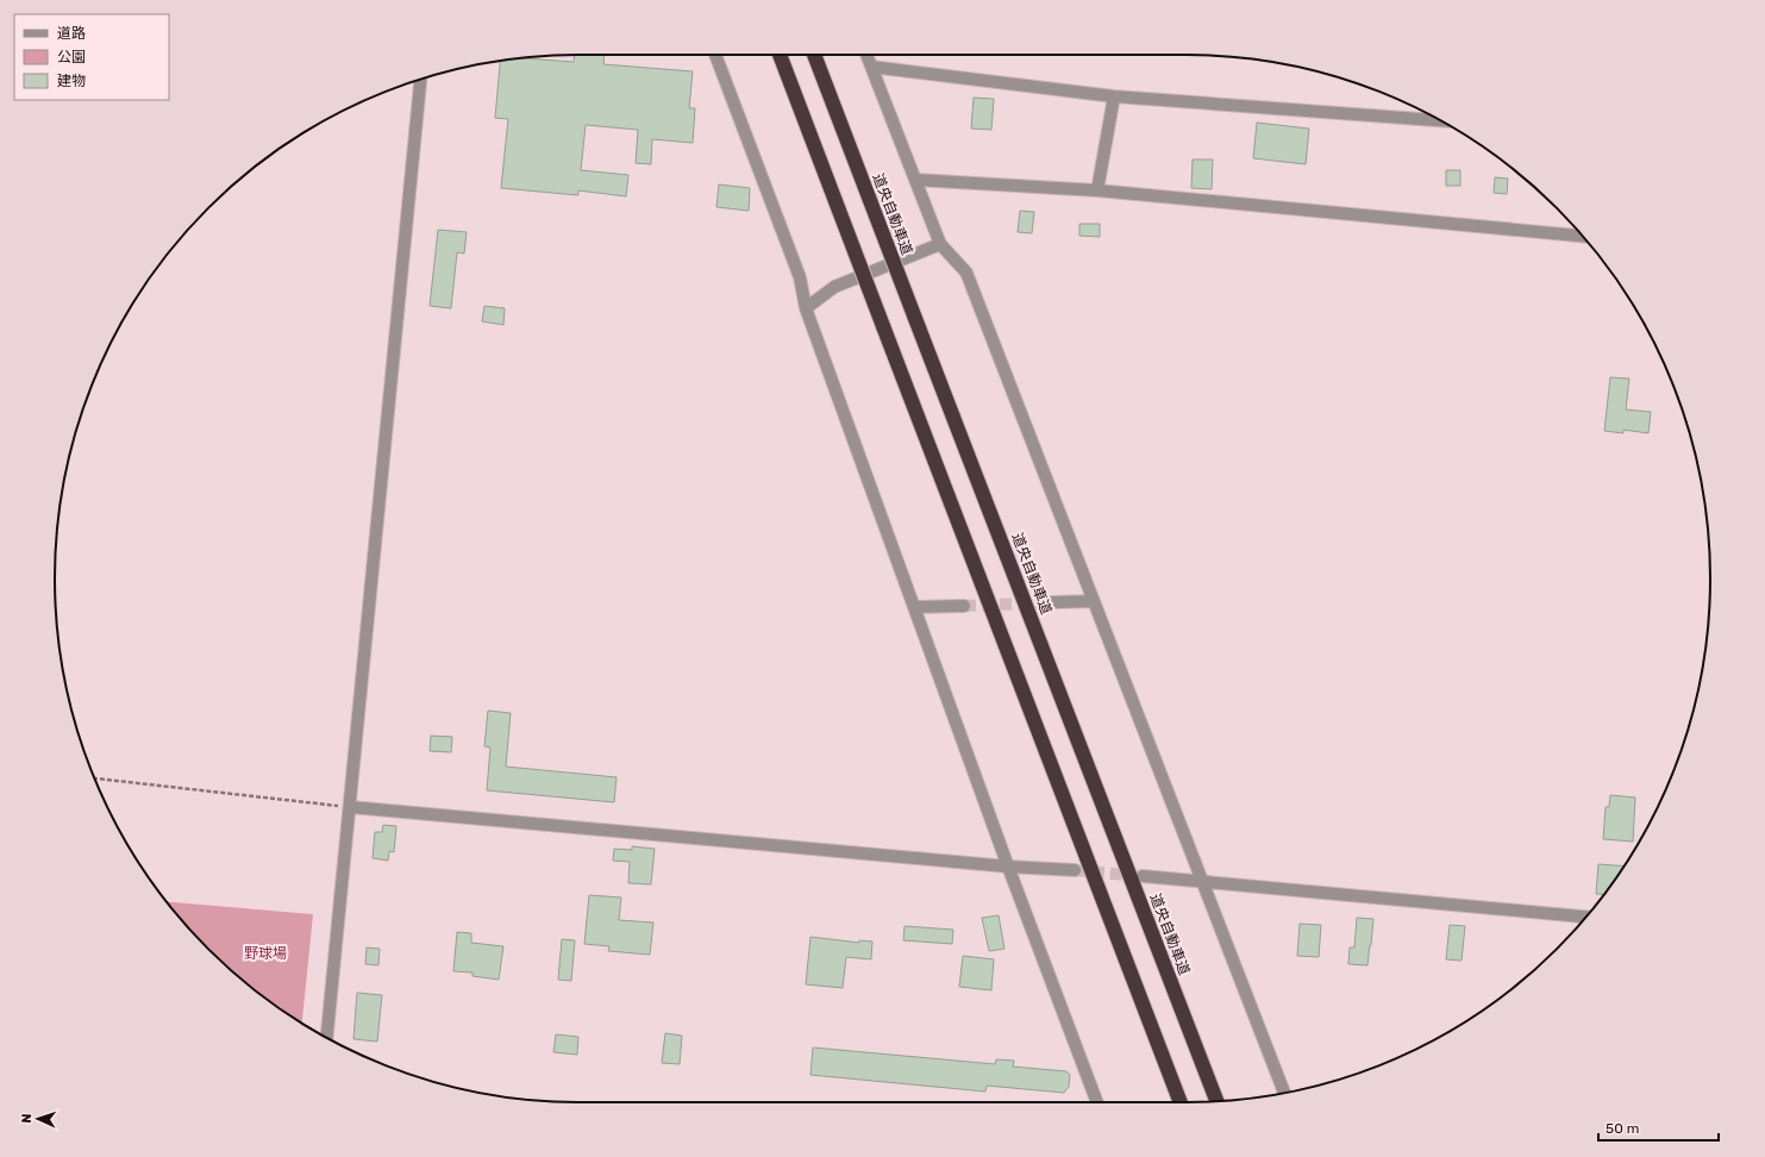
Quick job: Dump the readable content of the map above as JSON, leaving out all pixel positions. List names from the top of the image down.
{
  "streets": {
    "highway": ["道央自動車道"]
  },
  "parks": ["野球場"],
  "legend": ["道路", "公園", "建物"],
  "scale_bar": "50 m",
  "north": "left"
}
